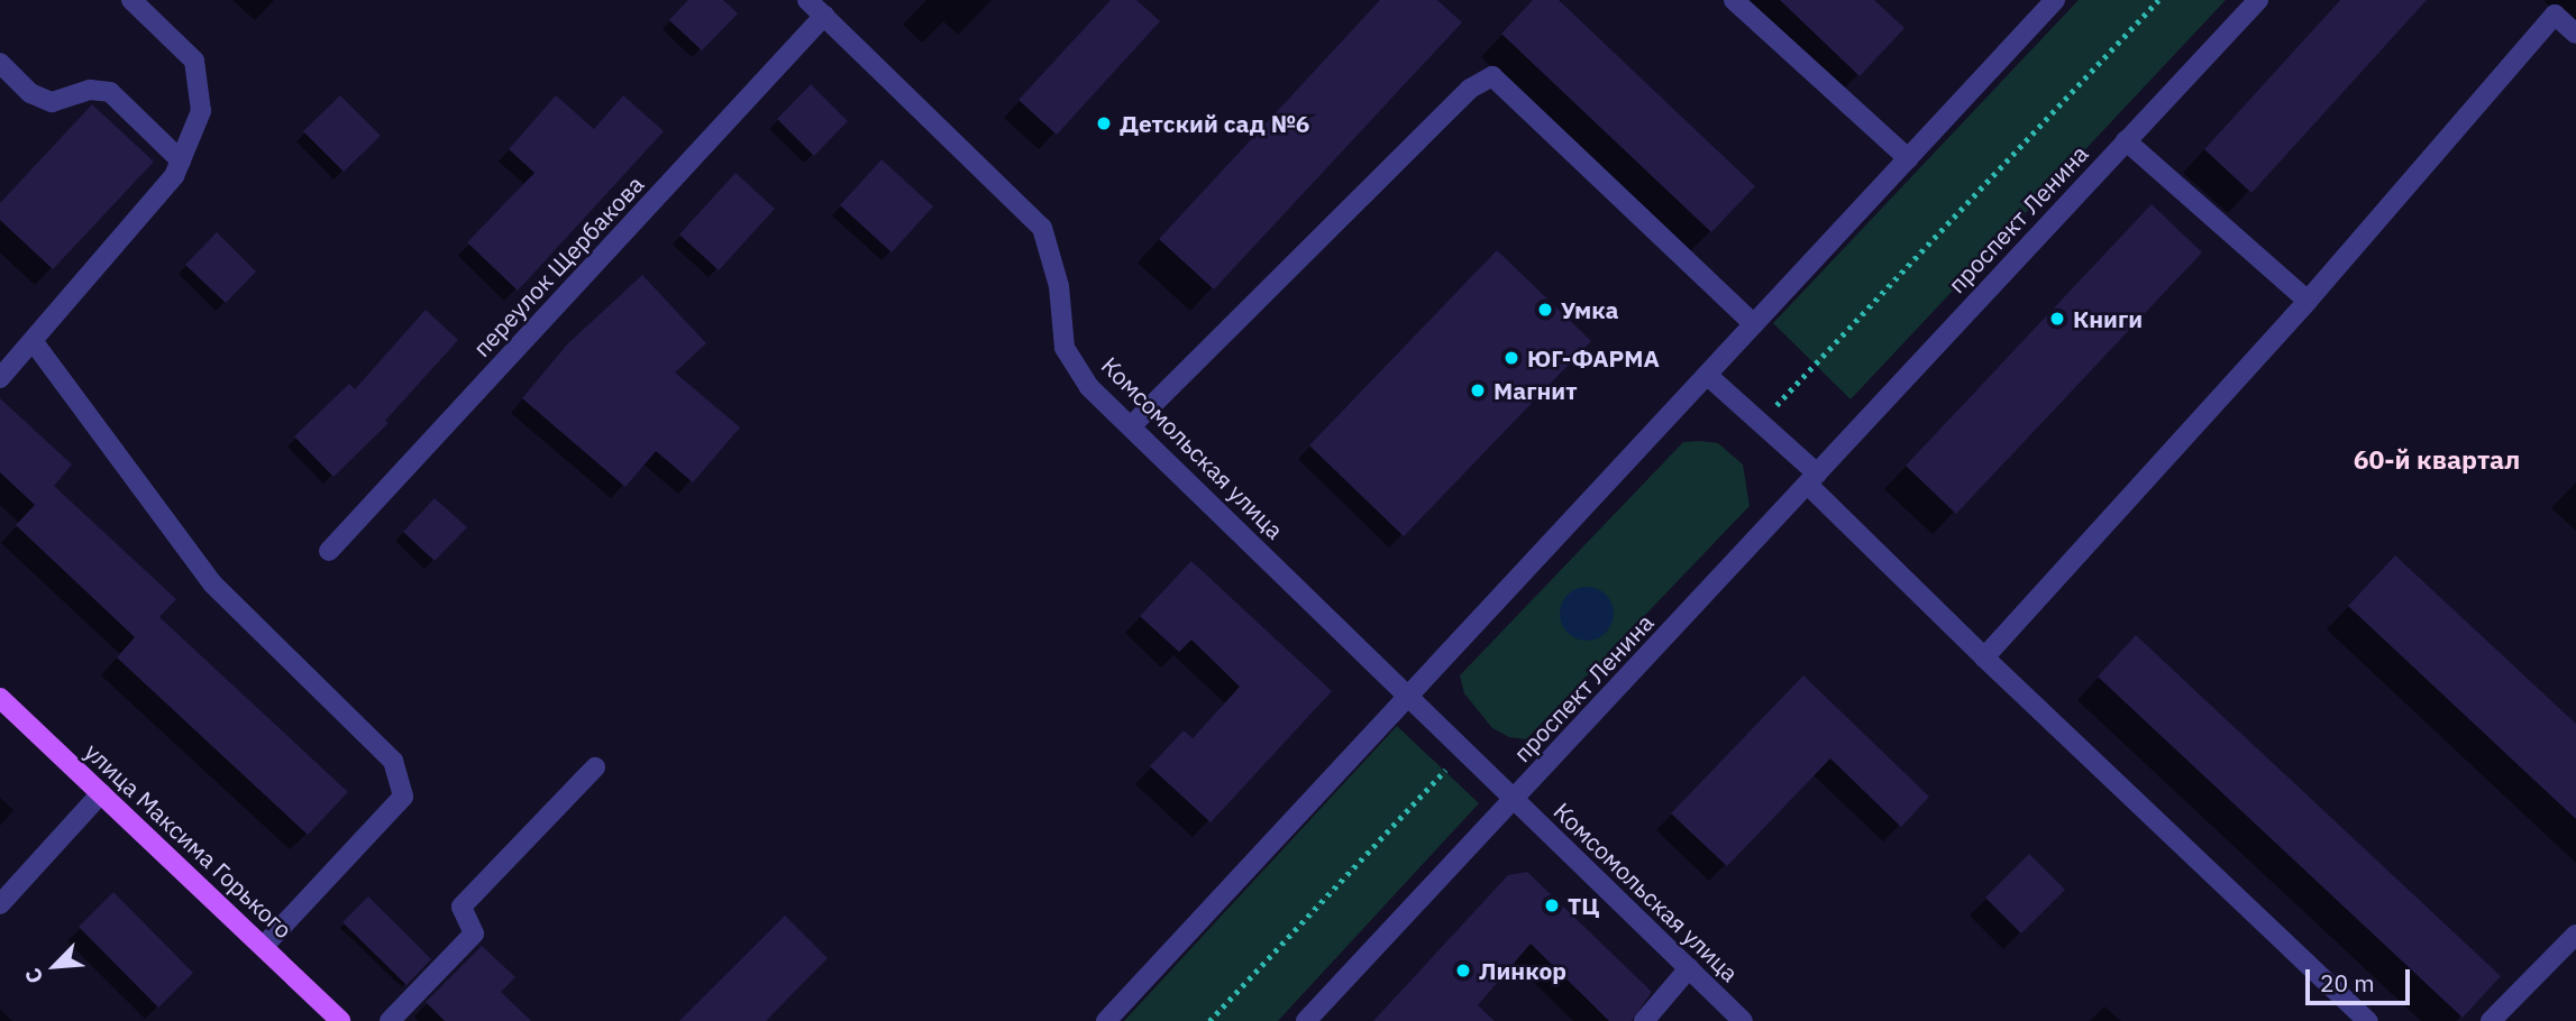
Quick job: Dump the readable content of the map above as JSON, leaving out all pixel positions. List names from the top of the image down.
{
  "streets": {
    "main road": ["улица Максима Горького"],
    "street": ["проспект Ленина", "переулок Щербакова", "Комсомольская улица"]
  },
  "crossings": [
    ["проспект Ленина", "Комсомольская улица"],
    ["переулок Щербакова", "Комсомольская улица"]
  ],
  "districts": ["60-й квартал"],
  "places": [
    "Детский сад №6",
    "Умка",
    "Книги",
    "ЮГ-ФАРМА",
    "Магнит",
    "ТЦ",
    "Линкор"
  ],
  "scale_bar": "20 m",
  "north": "bottom left"
}
